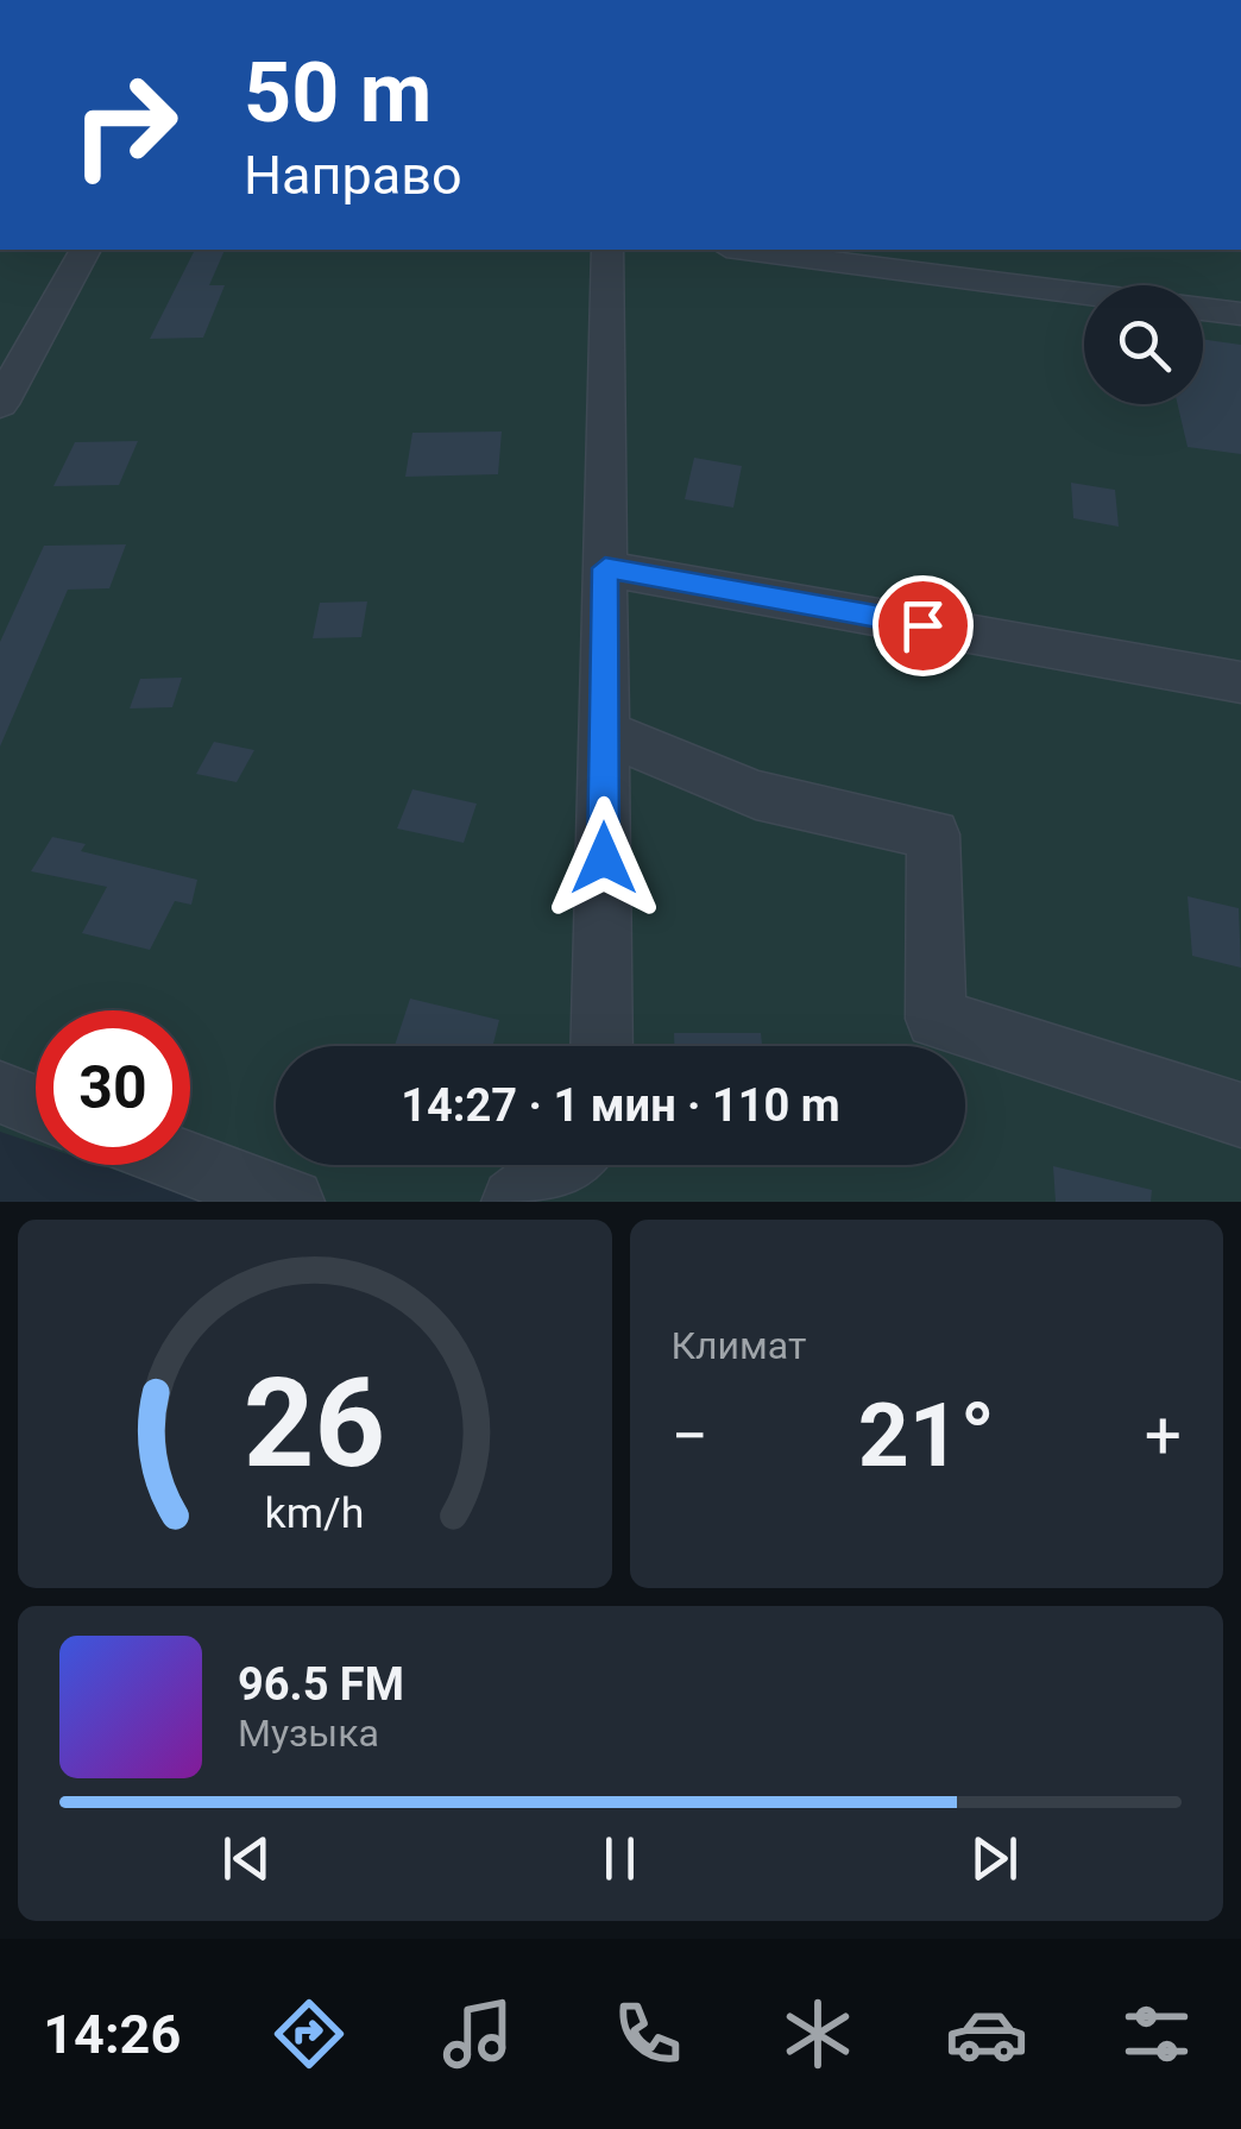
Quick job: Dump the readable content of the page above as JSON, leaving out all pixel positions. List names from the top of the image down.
{
  "page": {
    "turn": ["50 m", "Направо"],
    "limit": "30",
    "trip": "14:27 · 1 мин · 110 m",
    "tile": "Климат",
    "heat": ["−", "21°", "+"],
    "song": ["96.5 FM", "Музыка"],
    "tabs": "14:26",
    "gauge": ["26", "km/h"]
  }
}
